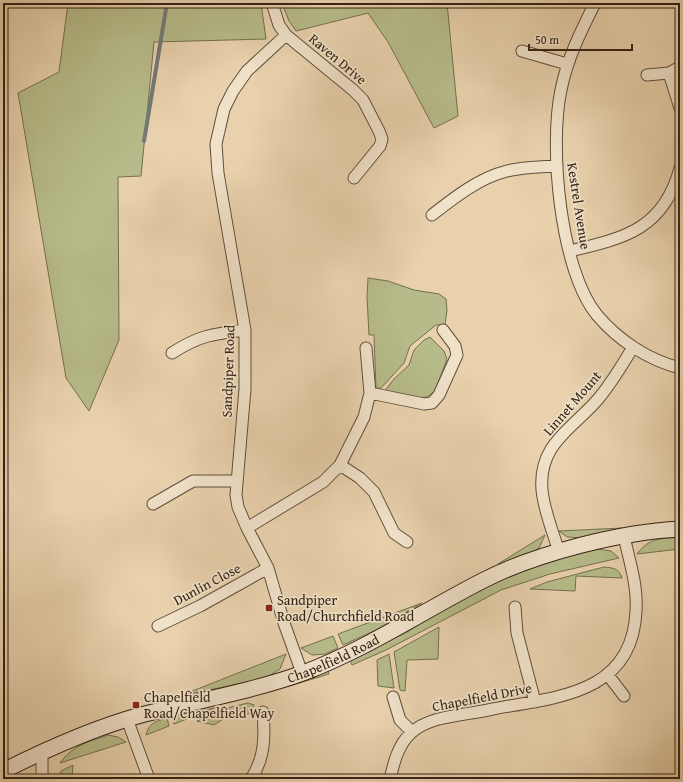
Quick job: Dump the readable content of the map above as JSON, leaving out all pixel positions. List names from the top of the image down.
{
  "streets": {
    "street": [
      "Raven Drive",
      "Kestrel Avenue",
      "Sandpiper Road",
      "Linnet Mount",
      "Dunlin Close",
      "Chapelfield Road",
      "Chapelfield Drive"
    ]
  },
  "crossings": [
    ["Raven Drive", "Sandpiper Road"],
    ["Kestrel Avenue", "Linnet Mount"],
    ["Sandpiper Road", "Dunlin Close"],
    ["Sandpiper Road", "Chapelfield Road"],
    ["Linnet Mount", "Chapelfield Road"],
    ["Chapelfield Road", "Chapelfield Drive"]
  ],
  "places": {
    "transit": ["Sandpiper Road/Churchfield Road", "Chapelfield Road/Chapelfield Way"]
  },
  "scale_bar": "50 m"
}
